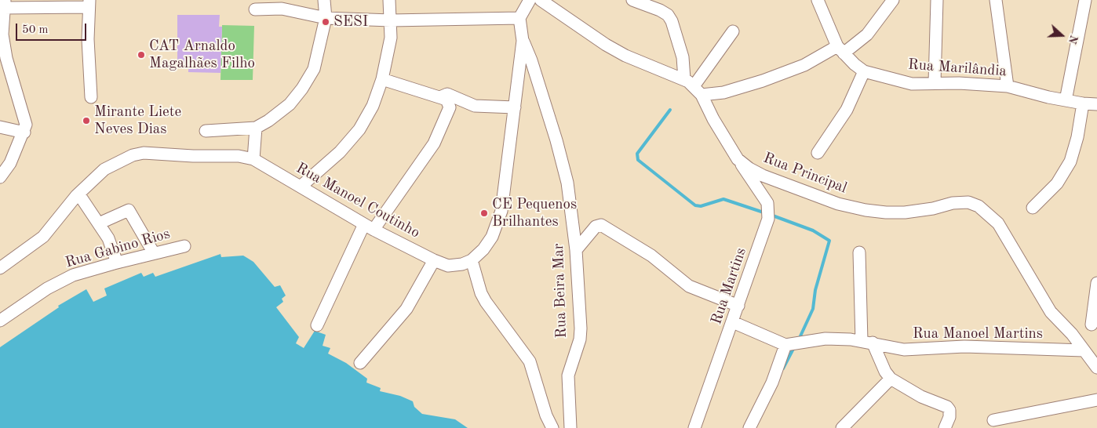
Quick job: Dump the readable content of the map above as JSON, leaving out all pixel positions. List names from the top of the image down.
{
  "streets": {
    "street": [
      "Rua Marilândia",
      "Rua Principal",
      "Rua Manoel Coutinho",
      "Rua Gabino Rios",
      "Rua Martins",
      "Rua Beira Mar",
      "Rua Manoel Martins"
    ]
  },
  "crossings": [
    ["Rua Principal", "Rua Martins"],
    ["Rua Principal", "Rua Manoel Martins"]
  ],
  "places": [
    "SESI",
    "CAT Arnaldo Magalhães Filho",
    "Mirante Liete Neves Dias",
    "CE Pequenos Brilhantes"
  ],
  "scale_bar": "50 m",
  "north": "right"
}
